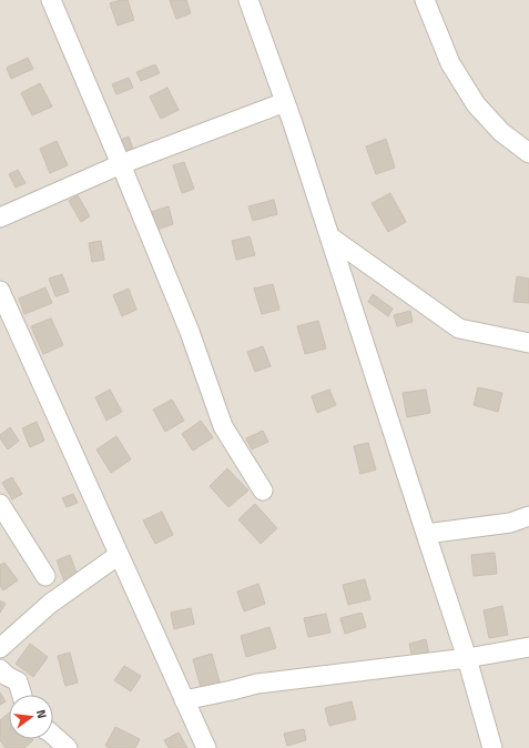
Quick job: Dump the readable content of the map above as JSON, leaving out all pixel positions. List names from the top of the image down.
{
  "north": "right"
}
